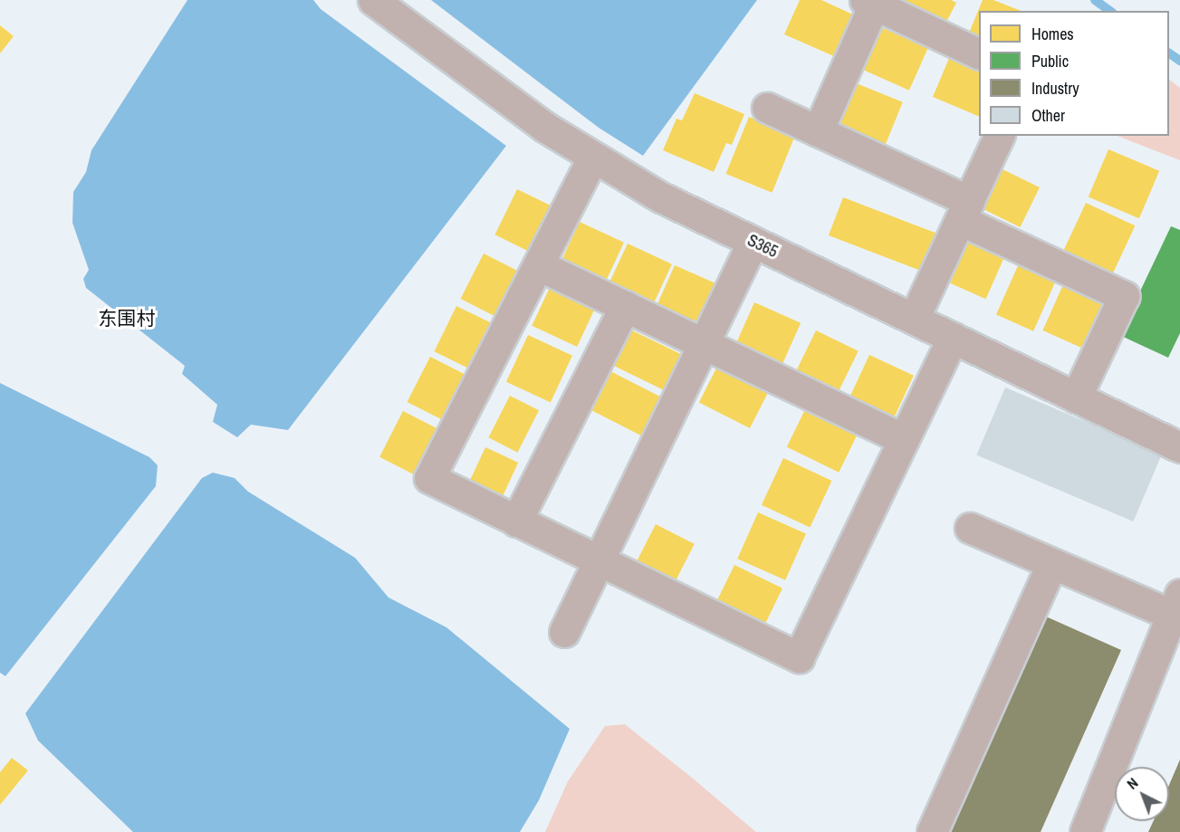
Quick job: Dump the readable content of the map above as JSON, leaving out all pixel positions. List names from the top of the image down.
{
  "streets": {
    "street": ["S365"]
  },
  "districts": ["东围村"],
  "legend": [
    "Homes",
    "Public",
    "Industry",
    "Other"
  ],
  "north": "top left"
}
